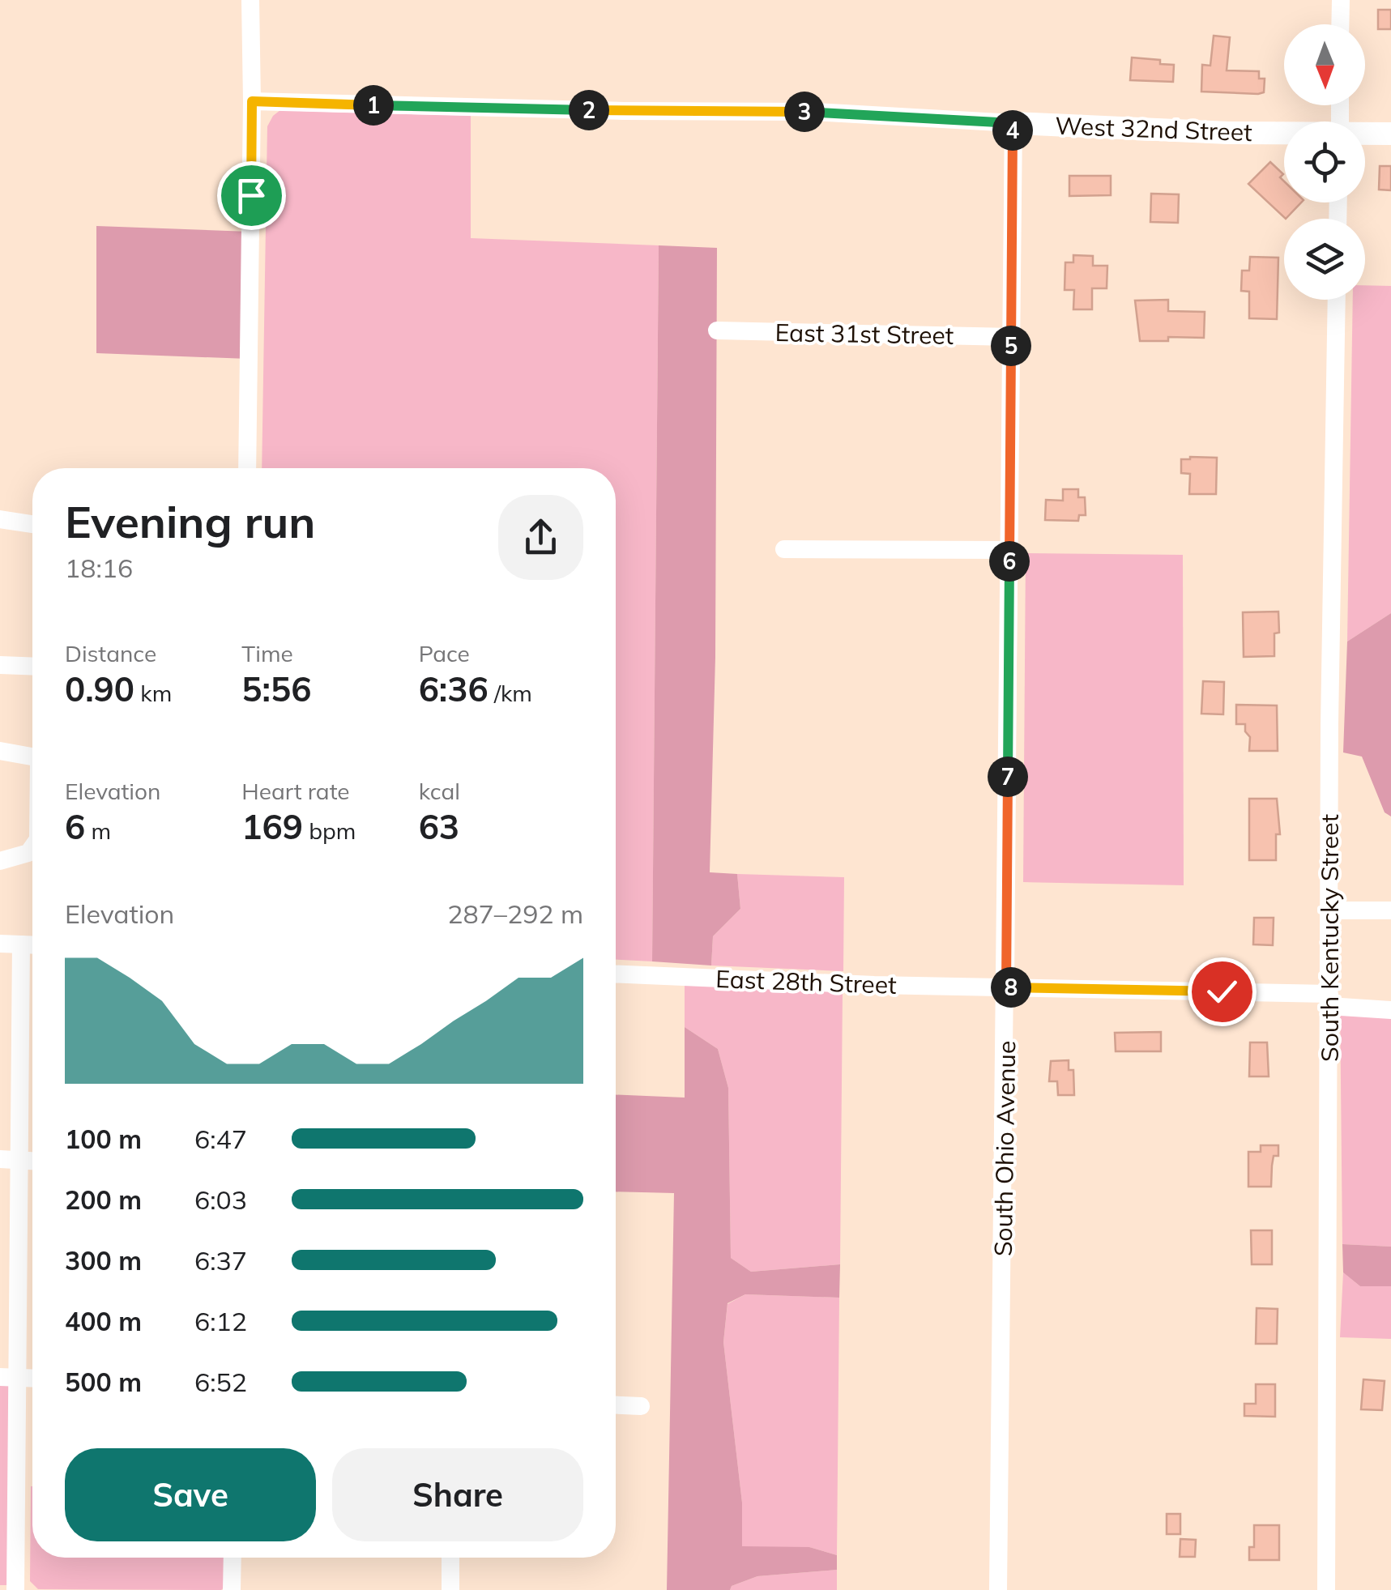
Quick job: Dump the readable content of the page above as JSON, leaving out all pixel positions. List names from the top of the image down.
{
  "streets": {
    "street": [
      "West 32nd Street",
      "East 31st Street",
      "South Kentucky Street",
      "East 28th Street",
      "South Ohio Avenue"
    ]
  },
  "crossings": [
    ["West 32nd Street", "South Ohio Avenue"],
    ["East 31st Street", "South Ohio Avenue"],
    ["South Kentucky Street", "East 28th Street"],
    ["East 28th Street", "South Ohio Avenue"]
  ],
  "north": "bottom",
  "page": {
    "pins": [
      "1",
      "2",
      "3",
      "4",
      "5",
      "6",
      "7",
      "8"
    ],
    "heading": ["Evening run", "18:16"],
    "stats": [
      ["Distance", "0.90 km"],
      ["Time", "5:56"],
      ["Pace", "6:36 /km"],
      ["Elevation", "6 m"],
      ["Heart rate", "169 bpm"],
      ["kcal", "63"]
    ],
    "chart": ["Elevation", "287–292 m"],
    "list": [
      {
        "name": "100 m",
        "note": "6:47"
      },
      {
        "name": "200 m",
        "note": "6:03"
      },
      {
        "name": "300 m",
        "note": "6:37"
      },
      {
        "name": "400 m",
        "note": "6:12"
      },
      {
        "name": "500 m",
        "note": "6:52"
      }
    ],
    "buttons": ["Save", "Share"]
  }
}
